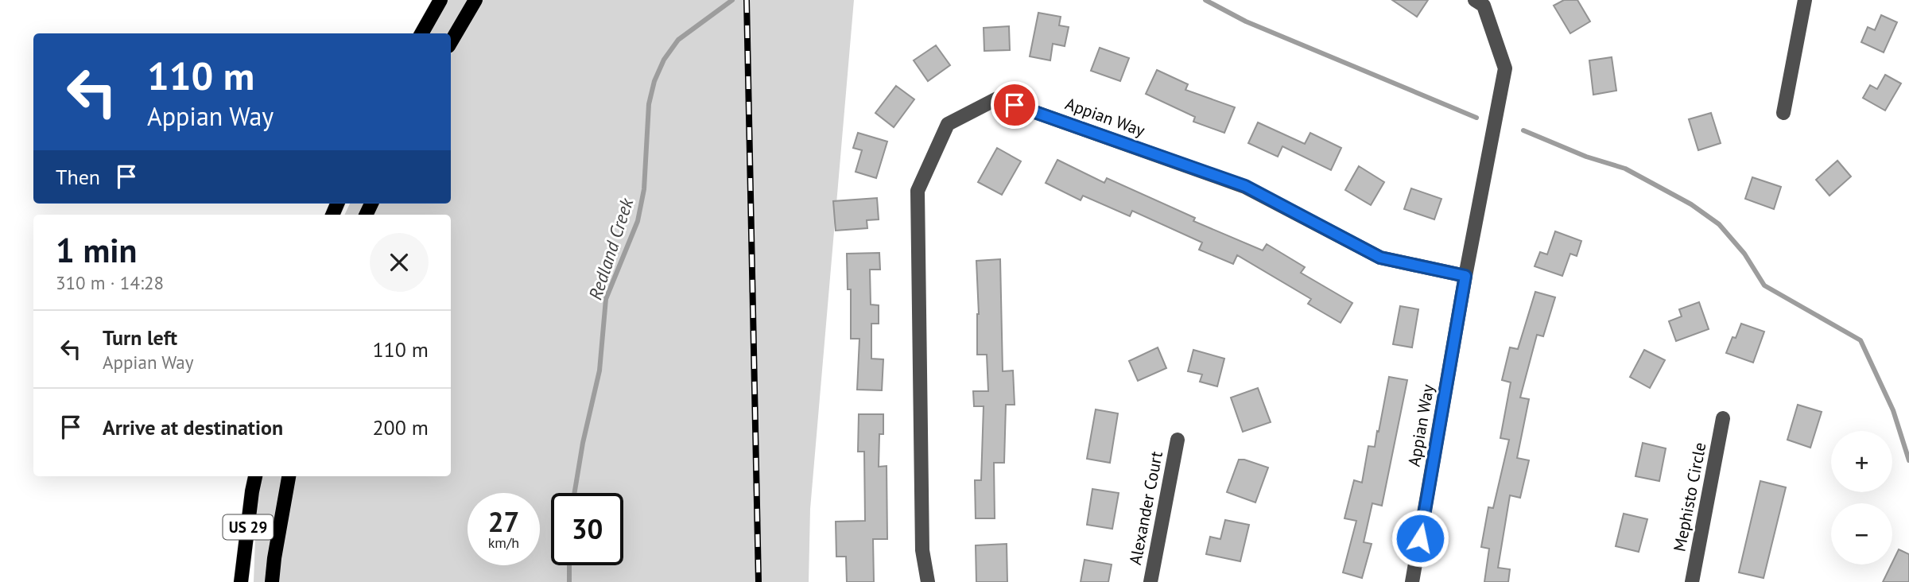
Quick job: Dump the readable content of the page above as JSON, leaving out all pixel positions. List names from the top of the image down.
{
  "streets": {
    "main road": ["US 29"],
    "street": ["Appian Way", "Mephisto Circle", "Alexander Court"]
  },
  "water": ["Redland Creek"],
  "page": {
    "turn": ["110 m", "Appian Way"],
    "then": "Then",
    "heading": ["1 min", "310 m · 14:28"],
    "list": [
      {
        "name": "Turn left",
        "note": "Appian Way",
        "value": "110 m"
      },
      {
        "name": "Arrive at destination",
        "value": "200 m"
      }
    ],
    "map_buttons": ["+", "−"],
    "speed": "27 km/h",
    "limit": "30"
  }
}
